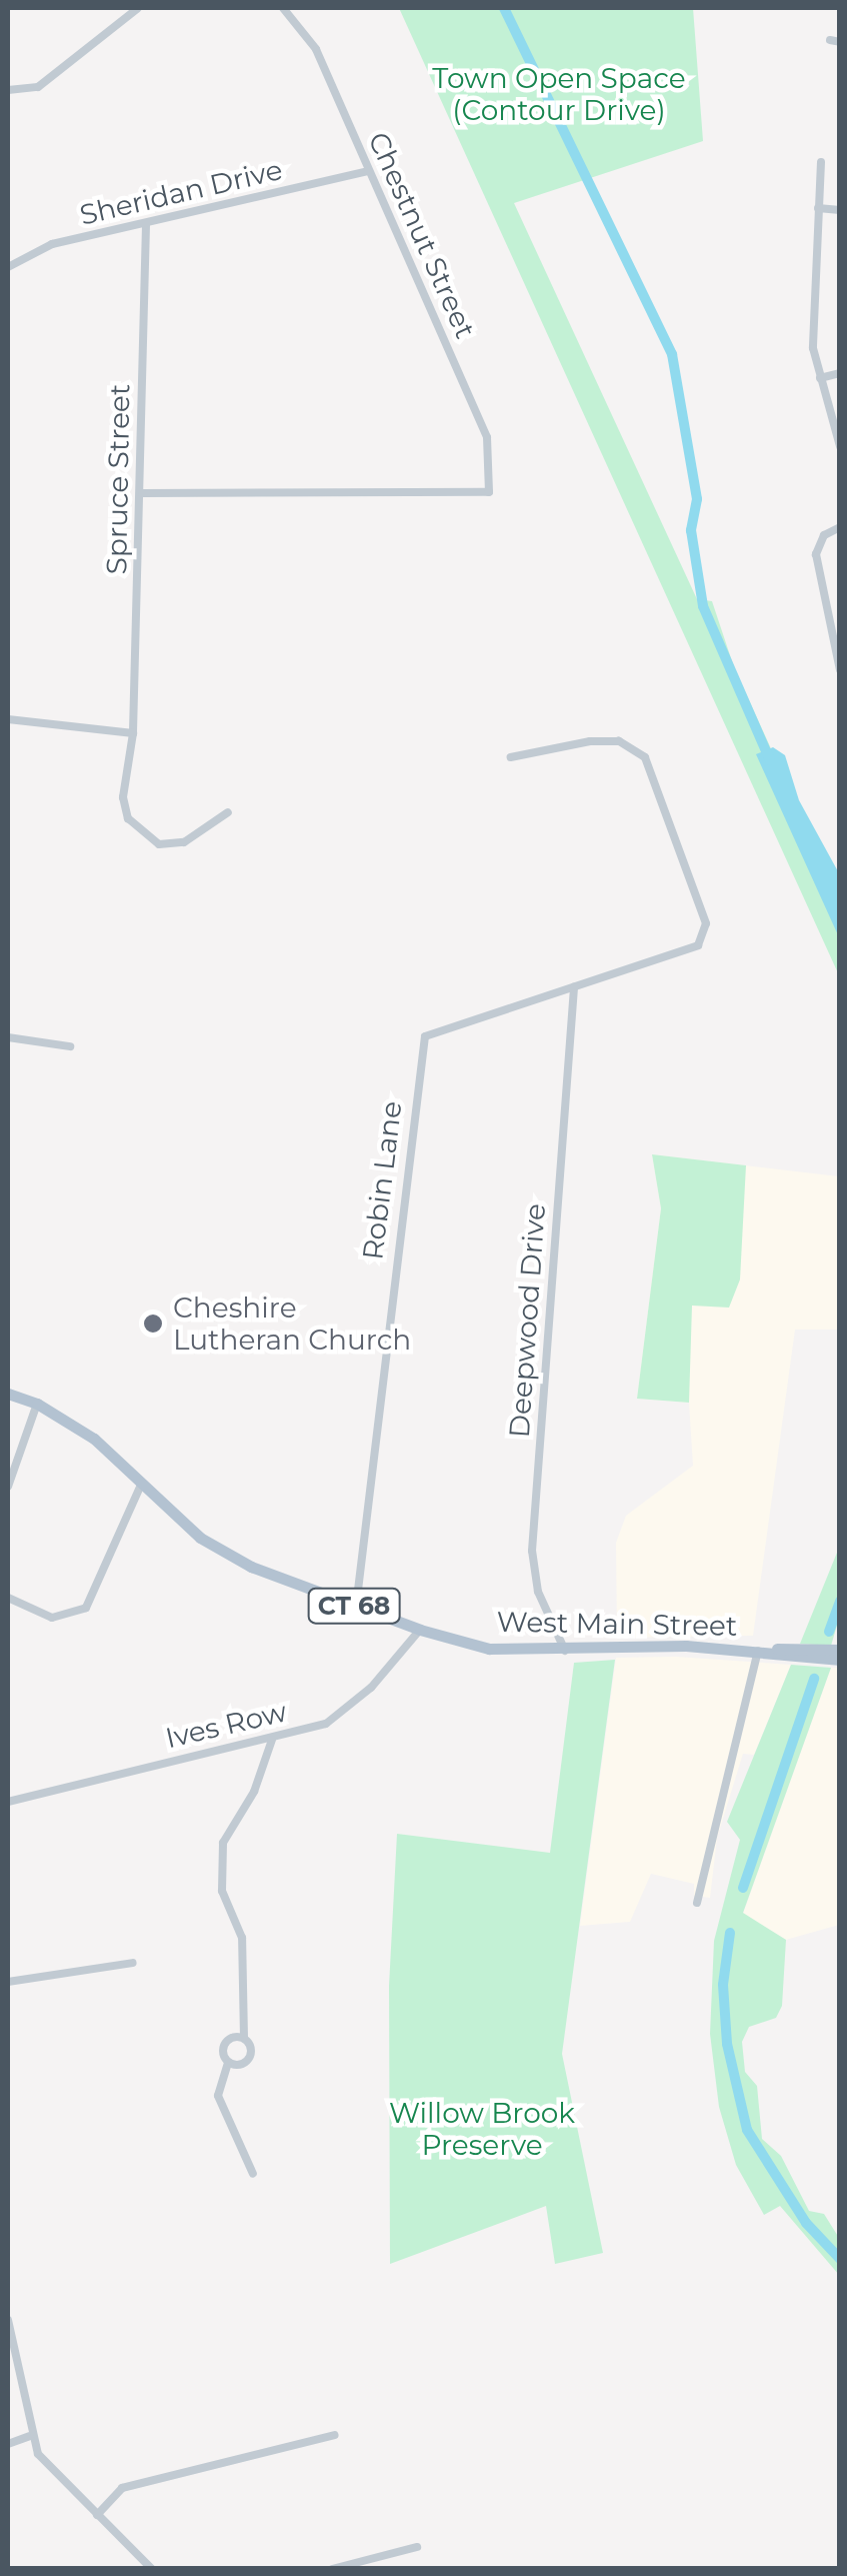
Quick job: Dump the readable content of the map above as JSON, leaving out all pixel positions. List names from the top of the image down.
{
  "streets": {
    "main road": ["CT 68", "West Main Street"],
    "street": [
      "Sheridan Drive",
      "Chestnut Street",
      "Spruce Street",
      "Robin Lane",
      "Deepwood Drive",
      "Ives Row"
    ]
  },
  "crossings": [
    ["Sheridan Drive", "Chestnut Street"],
    ["Sheridan Drive", "Spruce Street"],
    ["Chestnut Street", "Spruce Street"],
    ["Robin Lane", "Deepwood Drive"],
    ["Robin Lane", "West Main Street"],
    ["Deepwood Drive", "West Main Street"],
    ["West Main Street", "Ives Row"]
  ],
  "parks": ["Town Open Space (Contour Drive)", "Willow Brook Preserve"],
  "places": ["Cheshire Lutheran Church"]
}
